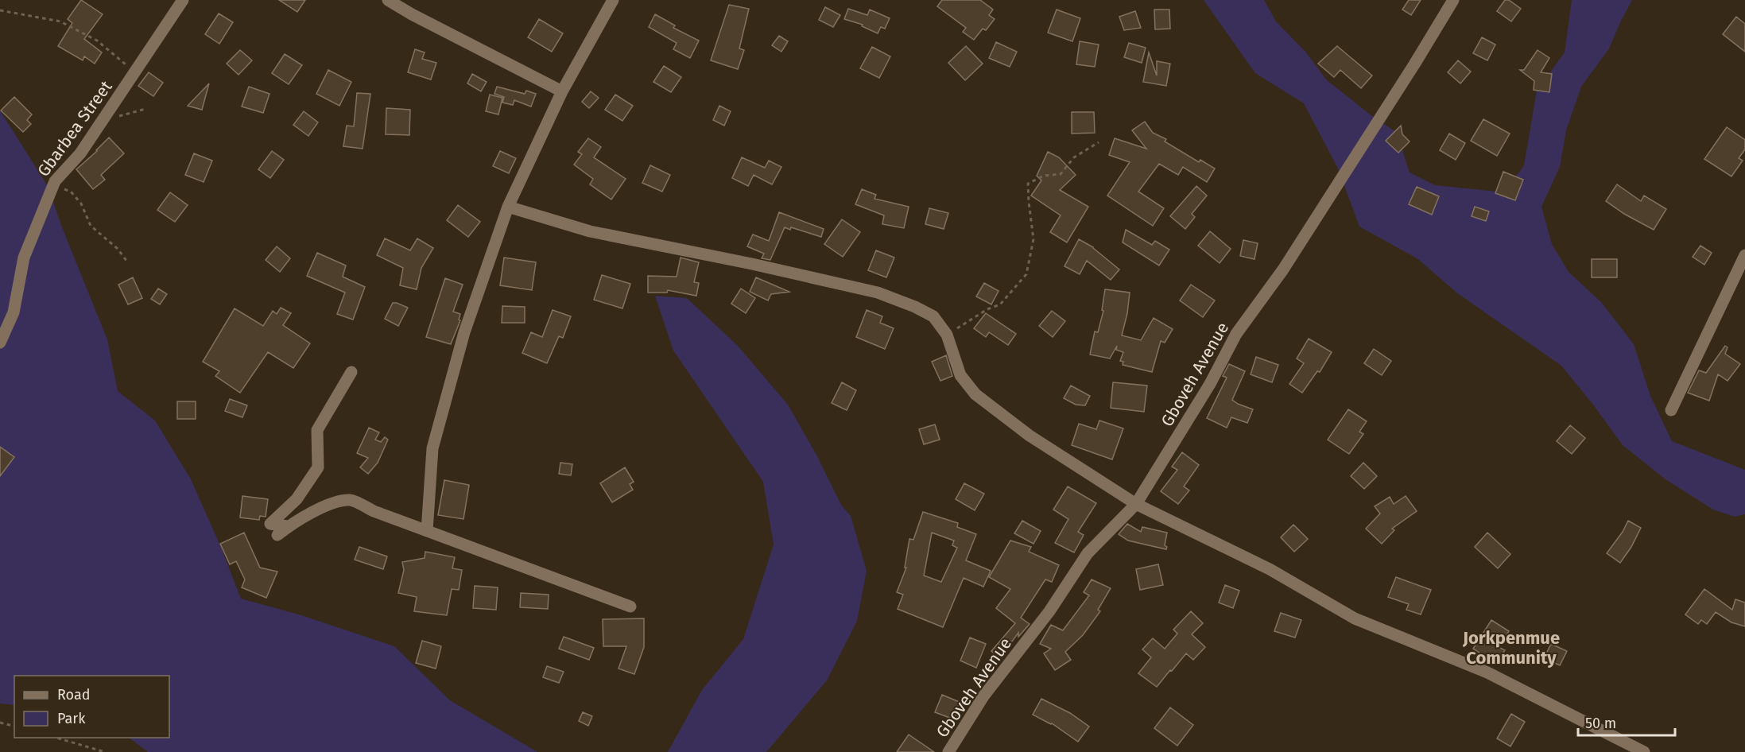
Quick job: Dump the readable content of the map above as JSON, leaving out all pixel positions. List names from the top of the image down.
{
  "streets": {
    "street": ["Gbarbea Street", "Gboveh Avenue"]
  },
  "districts": ["Jorkpenmue Community"],
  "legend": ["Road", "Park"],
  "scale_bar": "50 m"
}
